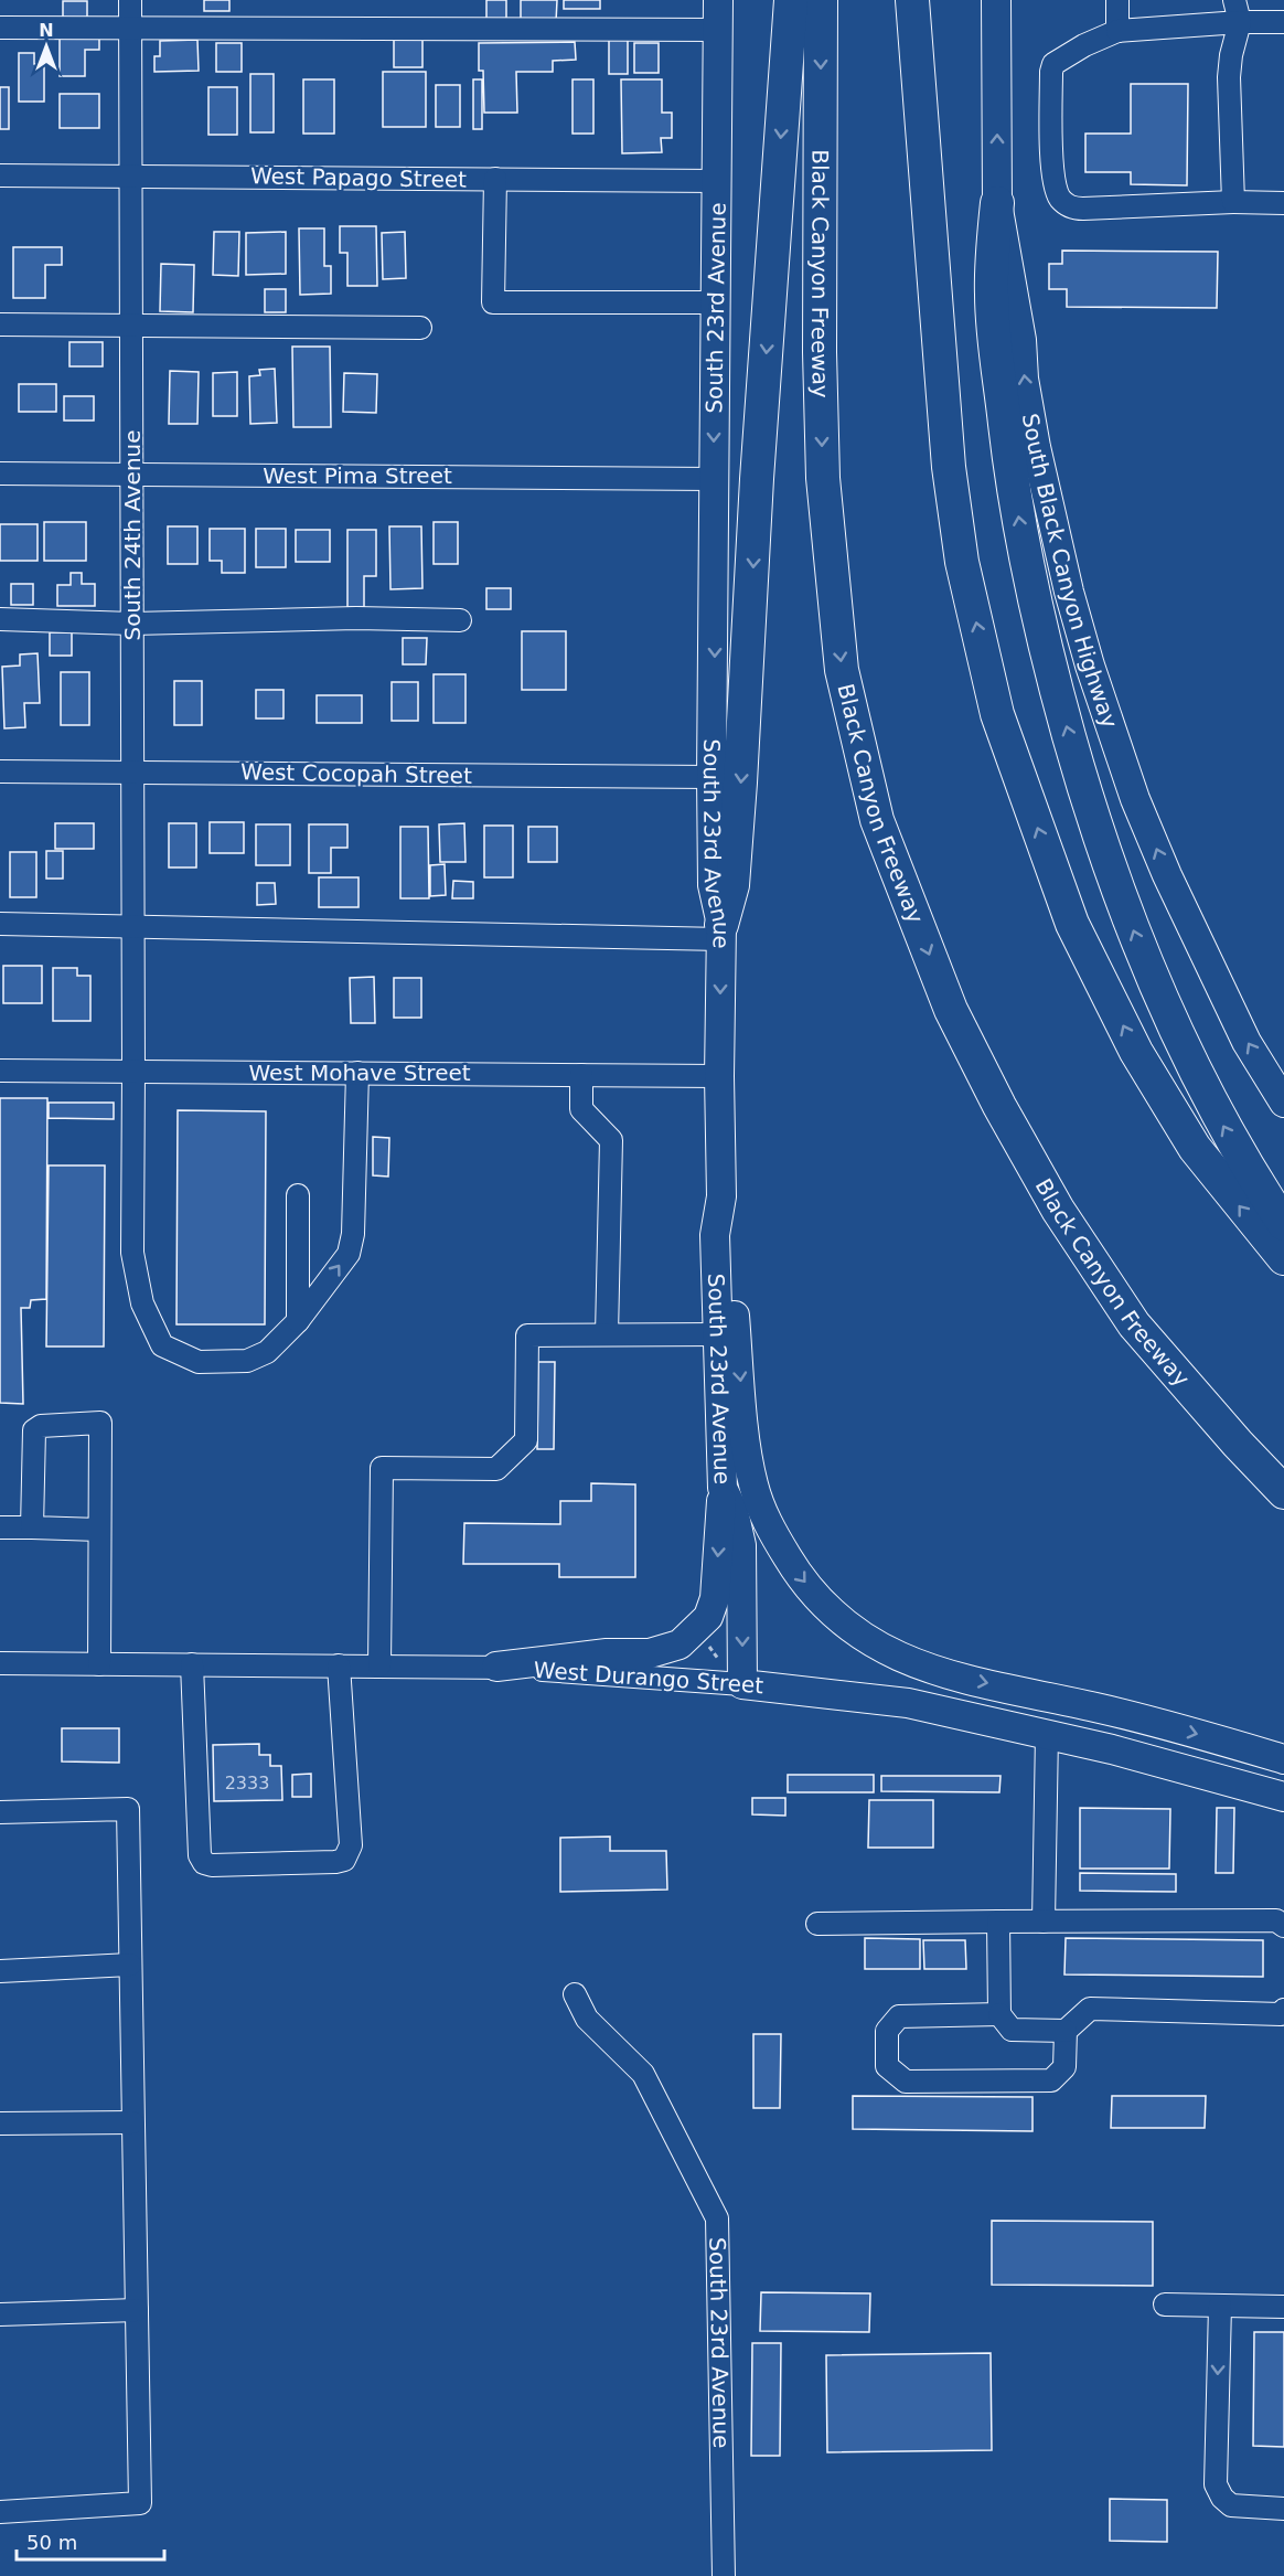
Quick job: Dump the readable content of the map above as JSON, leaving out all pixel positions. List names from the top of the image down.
{
  "streets": {
    "highway": ["Black Canyon Freeway"],
    "main road": ["South 23rd Avenue", "South Black Canyon Highway", "West Durango Street"],
    "street": [
      "West Papago Street",
      "West Pima Street",
      "South 24th Avenue",
      "West Cocopah Street",
      "West Mohave Street"
    ]
  },
  "crossings": [
    ["West Papago Street", "South 23rd Avenue"],
    ["West Papago Street", "South 24th Avenue"],
    ["South 23rd Avenue", "West Pima Street"],
    ["South 23rd Avenue", "West Cocopah Street"],
    ["South 23rd Avenue", "West Mohave Street"],
    ["South 23rd Avenue", "West Durango Street"],
    ["West Pima Street", "South 24th Avenue"],
    ["South 24th Avenue", "West Cocopah Street"],
    ["South 24th Avenue", "West Mohave Street"]
  ],
  "one_way": ["South 23rd Avenue", "South Black Canyon Highway"],
  "house_numbers": ["2333"],
  "scale_bar": "50 m",
  "north": "top"
}
